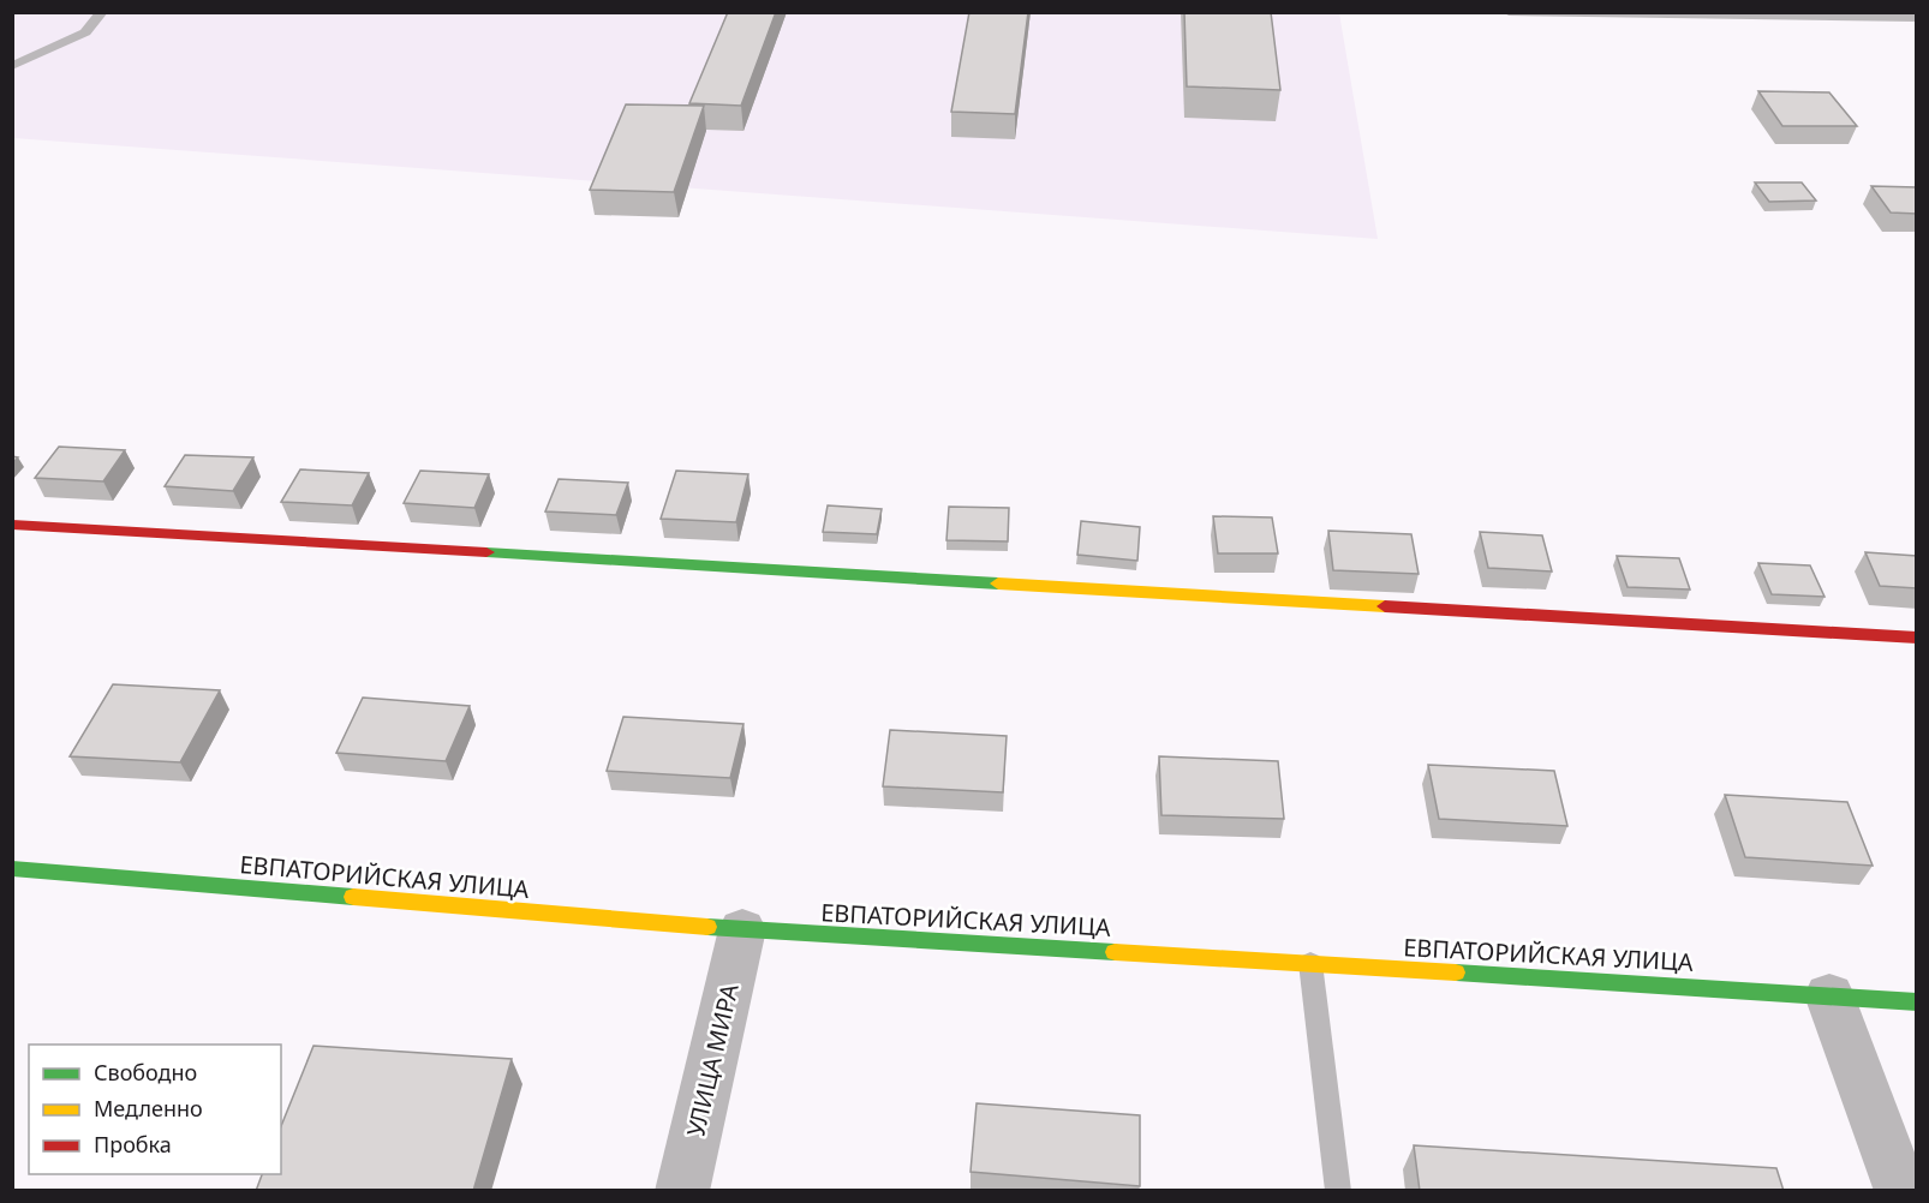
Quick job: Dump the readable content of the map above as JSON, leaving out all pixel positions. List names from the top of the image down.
{
  "streets": {
    "street": ["ЕВПАТОРИЙСКАЯ УЛИЦА", "УЛИЦА МИРА"]
  },
  "crossings": [
    ["ЕВПАТОРИЙСКАЯ УЛИЦА", "УЛИЦА МИРА"]
  ],
  "legend": ["Свободно", "Медленно", "Пробка"]
}
